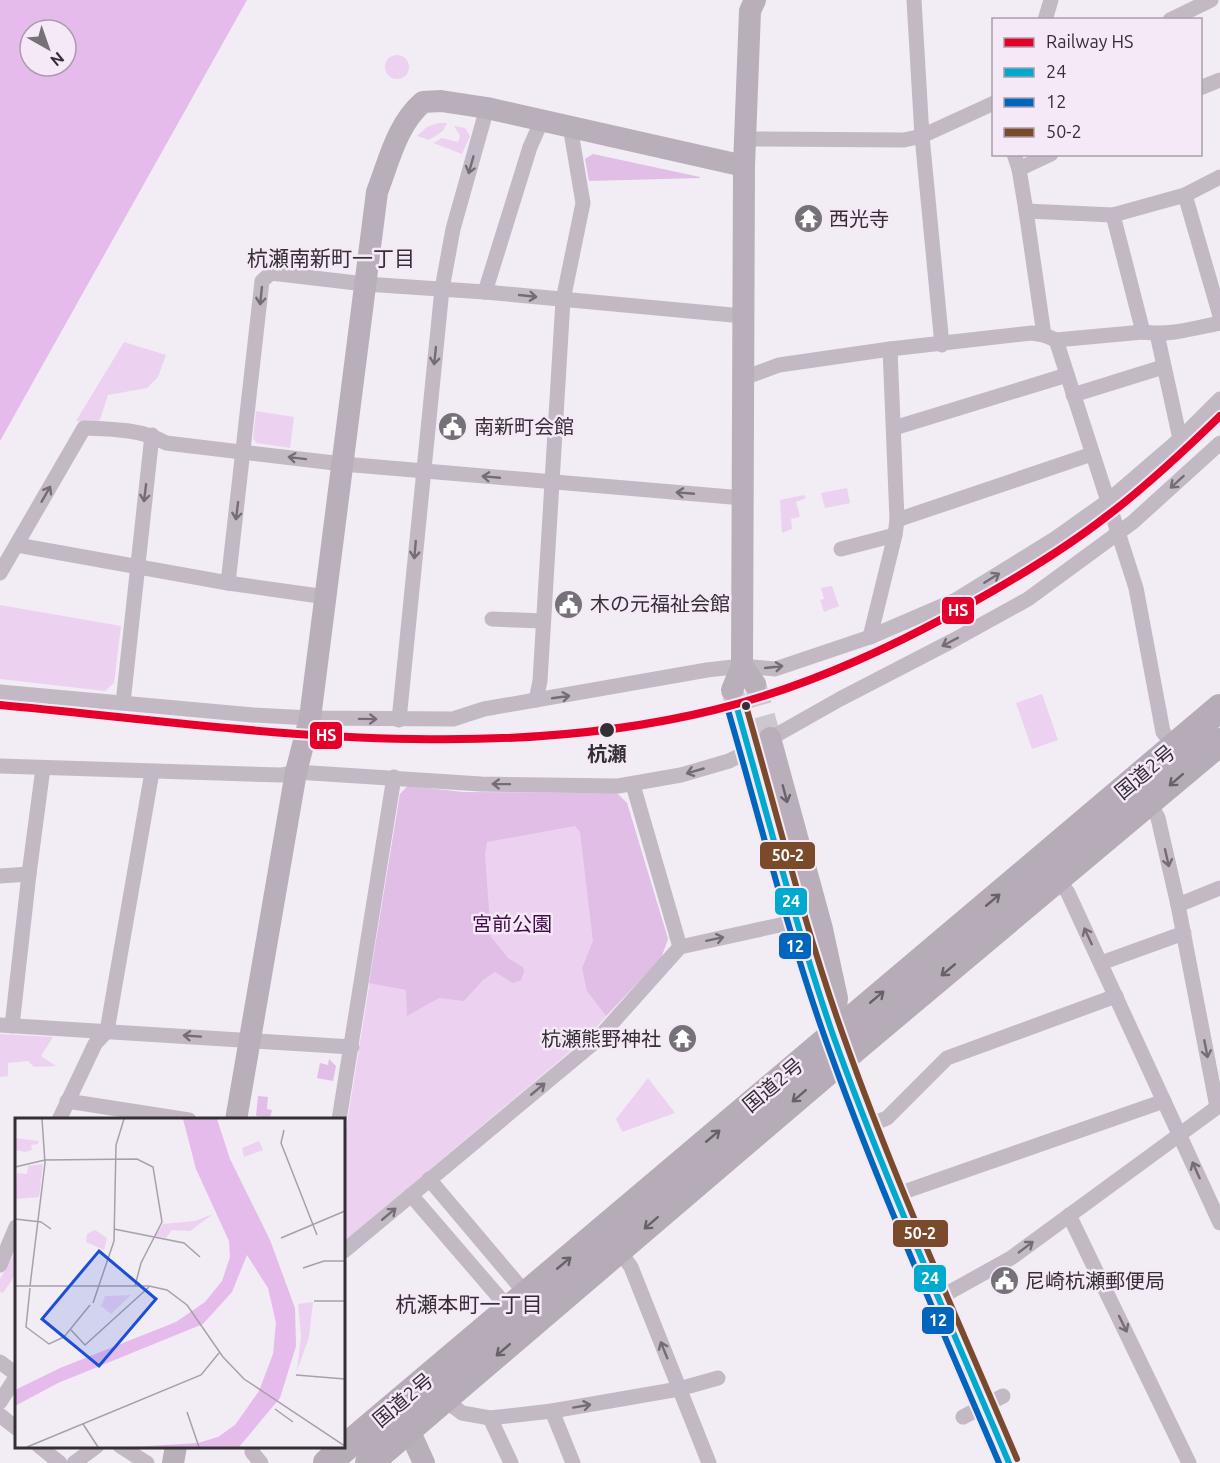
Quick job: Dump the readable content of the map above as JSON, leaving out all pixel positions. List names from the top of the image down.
{
  "streets": {
    "highway": ["国道2号"]
  },
  "districts": ["杭瀬南新町一丁目", "杭瀬本町一丁目"],
  "parks": ["宮前公園"],
  "places": {
    "temple": ["西光寺", "杭瀬熊野神社"],
    "public building": ["南新町会館", "木の元福祉会館", "尼崎杭瀬郵便局"],
    "other": ["杭瀬"]
  },
  "lines": [
    "rail line HS",
    "transit line 50-2",
    "transit line 24",
    "transit line 12"
  ],
  "legend": [
    "Railway HS",
    "24",
    "12",
    "50-2"
  ],
  "north": "bottom right"
}
